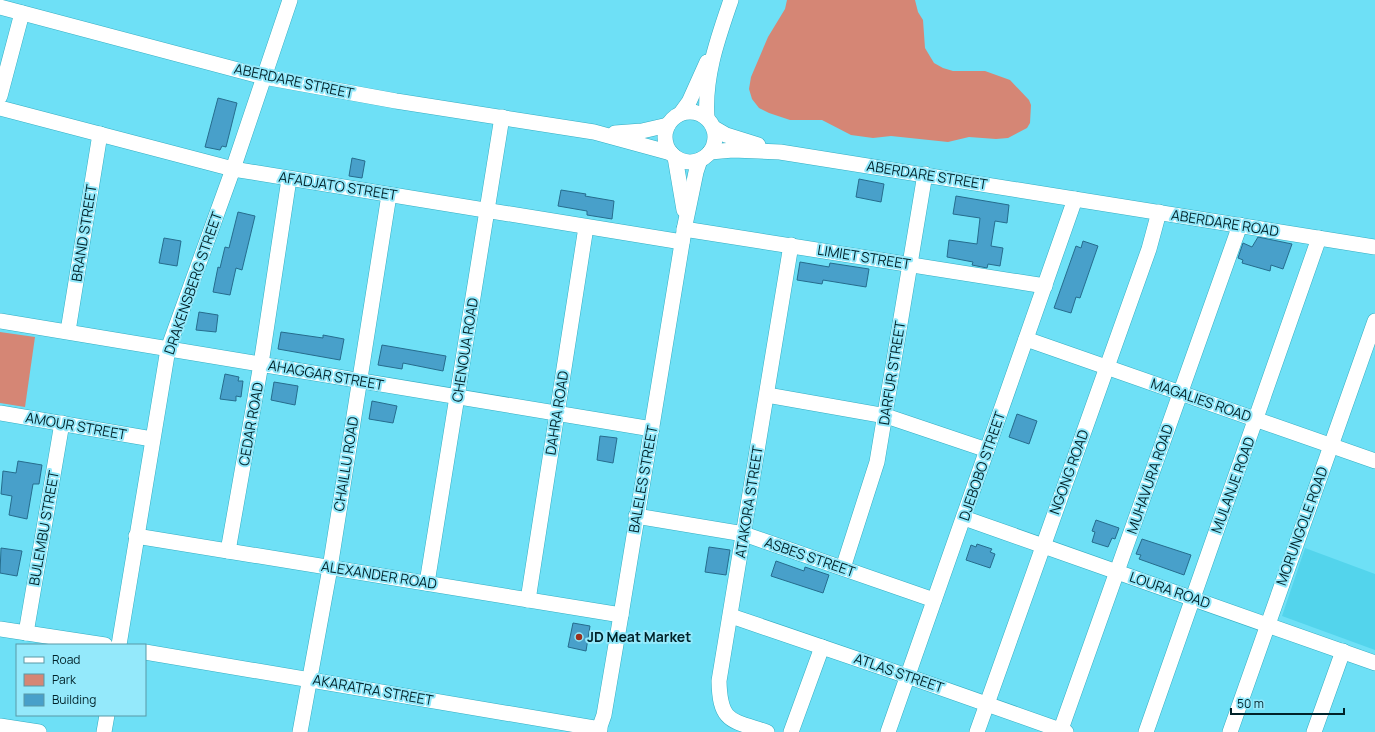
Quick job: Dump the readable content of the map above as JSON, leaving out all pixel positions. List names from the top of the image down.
{
  "streets": {
    "street": [
      "ABERDARE STREET",
      "AFADJATO STREET",
      "ABERDARE ROAD",
      "BRAND STREET",
      "LIMIET STREET",
      "DRAKENSBERG STREET",
      "CHENOUA ROAD",
      "DARFUR STREET",
      "AHAGGAR STREET",
      "MAGALIES ROAD",
      "DAHRA ROAD",
      "CEDAR ROAD",
      "AMOUR STREET",
      "CHAILLU ROAD",
      "DJEBOBO STREET",
      "NGONG ROAD",
      "BALELES STREET",
      "MUHAVURA ROAD",
      "MULANJE ROAD",
      "ATAKORA STREET",
      "MORUNGOLE ROAD",
      "BULEMBU STREET",
      "ASBES STREET",
      "ALEXANDER ROAD",
      "LOURA ROAD",
      "ATLAS STREET",
      "AKARATRA STREET"
    ]
  },
  "crossings": [
    ["ABERDARE STREET", "ABERDARE ROAD"],
    ["ABERDARE STREET", "DRAKENSBERG STREET"],
    ["ABERDARE STREET", "CHENOUA ROAD"],
    ["ABERDARE STREET", "DARFUR STREET"],
    ["ABERDARE STREET", "DJEBOBO STREET"],
    ["ABERDARE STREET", "BALELES STREET"],
    ["AFADJATO STREET", "BRAND STREET"],
    ["AFADJATO STREET", "LIMIET STREET"],
    ["AFADJATO STREET", "DRAKENSBERG STREET"],
    ["AFADJATO STREET", "CHENOUA ROAD"],
    ["AFADJATO STREET", "DAHRA ROAD"],
    ["AFADJATO STREET", "CEDAR ROAD"],
    ["AFADJATO STREET", "CHAILLU ROAD"],
    ["AFADJATO STREET", "BALELES STREET"],
    ["ABERDARE ROAD", "DJEBOBO STREET"],
    ["ABERDARE ROAD", "NGONG ROAD"],
    ["ABERDARE ROAD", "MUHAVURA ROAD"],
    ["ABERDARE ROAD", "MULANJE ROAD"],
    ["BRAND STREET", "AHAGGAR STREET"],
    ["LIMIET STREET", "DARFUR STREET"],
    ["LIMIET STREET", "DJEBOBO STREET"],
    ["LIMIET STREET", "BALELES STREET"],
    ["LIMIET STREET", "ATAKORA STREET"],
    ["DRAKENSBERG STREET", "AHAGGAR STREET"],
    ["DRAKENSBERG STREET", "AMOUR STREET"],
    ["DRAKENSBERG STREET", "ALEXANDER ROAD"],
    ["CHENOUA ROAD", "AHAGGAR STREET"],
    ["CHENOUA ROAD", "ALEXANDER ROAD"],
    ["DARFUR STREET", "ASBES STREET"],
    ["AHAGGAR STREET", "DAHRA ROAD"],
    ["AHAGGAR STREET", "CEDAR ROAD"],
    ["AHAGGAR STREET", "CHAILLU ROAD"],
    ["AHAGGAR STREET", "BALELES STREET"],
    ["MAGALIES ROAD", "DJEBOBO STREET"],
    ["MAGALIES ROAD", "NGONG ROAD"],
    ["MAGALIES ROAD", "MUHAVURA ROAD"],
    ["MAGALIES ROAD", "MULANJE ROAD"],
    ["MAGALIES ROAD", "MORUNGOLE ROAD"],
    ["DAHRA ROAD", "ALEXANDER ROAD"],
    ["CEDAR ROAD", "ALEXANDER ROAD"],
    ["AMOUR STREET", "BULEMBU STREET"],
    ["CHAILLU ROAD", "ALEXANDER ROAD"],
    ["CHAILLU ROAD", "AKARATRA STREET"],
    ["DJEBOBO STREET", "ASBES STREET"],
    ["DJEBOBO STREET", "LOURA ROAD"],
    ["DJEBOBO STREET", "ATLAS STREET"],
    ["NGONG ROAD", "LOURA ROAD"],
    ["NGONG ROAD", "ATLAS STREET"],
    ["BALELES STREET", "ASBES STREET"],
    ["BALELES STREET", "ALEXANDER ROAD"],
    ["BALELES STREET", "AKARATRA STREET"],
    ["MUHAVURA ROAD", "LOURA ROAD"],
    ["MUHAVURA ROAD", "ATLAS STREET"],
    ["MULANJE ROAD", "LOURA ROAD"],
    ["ATAKORA STREET", "ASBES STREET"],
    ["ATAKORA STREET", "ATLAS STREET"],
    ["MORUNGOLE ROAD", "LOURA ROAD"]
  ],
  "places": ["JD Meat Market"],
  "legend": ["Road", "Park", "Building"],
  "scale_bar": "50 m"
}
